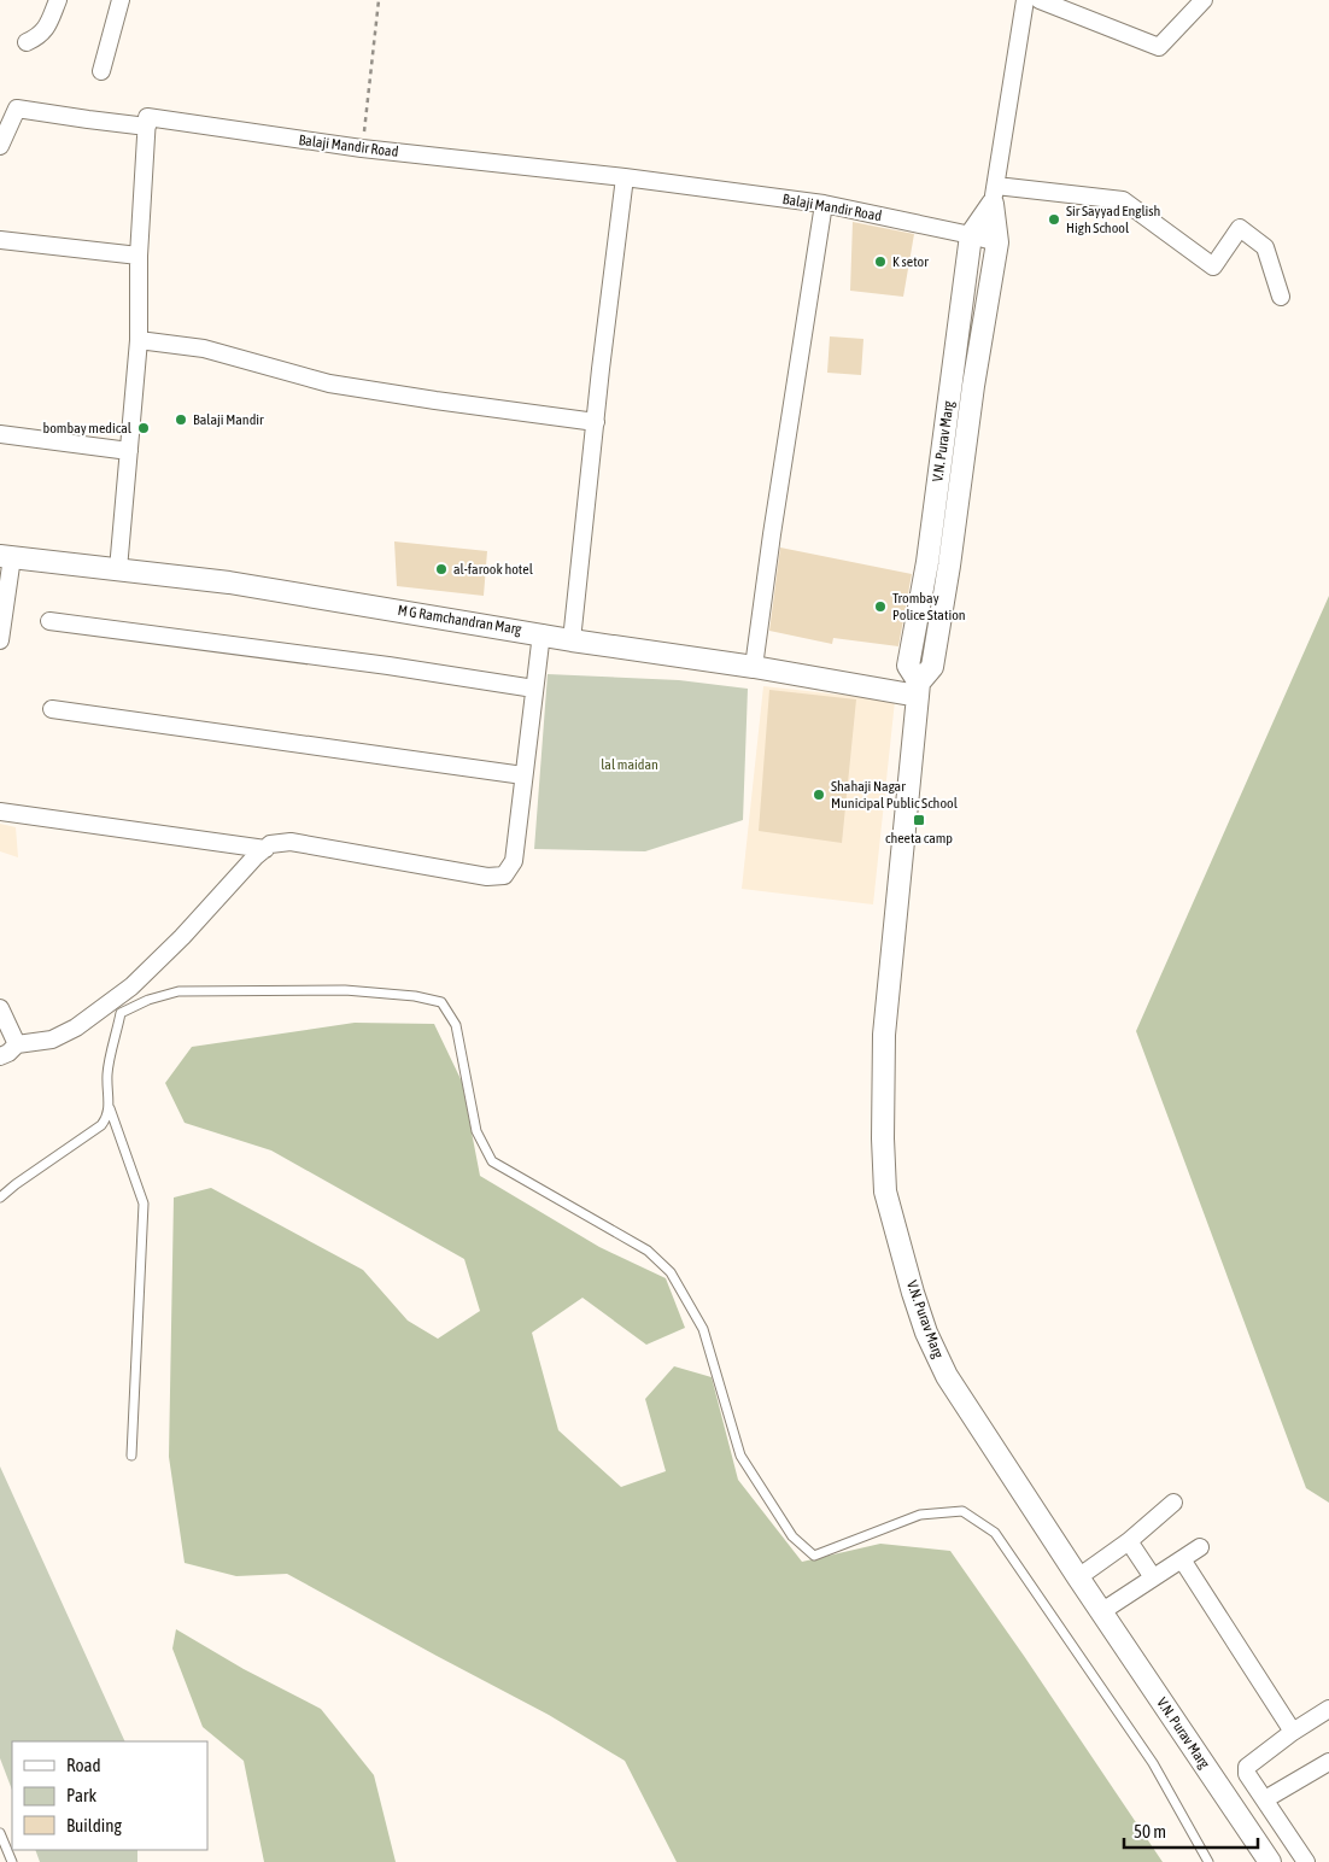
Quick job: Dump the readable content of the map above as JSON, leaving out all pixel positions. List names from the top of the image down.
{
  "streets": {
    "street": ["Balaji Mandir Road", "V.N. Purav Marg", "M G Ramchandran Marg"]
  },
  "crossings": [
    ["Balaji Mandir Road", "V.N. Purav Marg"],
    ["V.N. Purav Marg", "M G Ramchandran Marg"]
  ],
  "parks": ["lal maidan"],
  "places": {
    "other": [
      "Sir Sayyad English High School",
      "K setor",
      "Balaji Mandir",
      "bombay medical",
      "al-farook hotel",
      "Trombay Police Station",
      "Shahaji Nagar Municipal Public School"
    ],
    "transit": ["cheeta camp"]
  },
  "legend": ["Road", "Park", "Building"],
  "scale_bar": "50 m"
}
